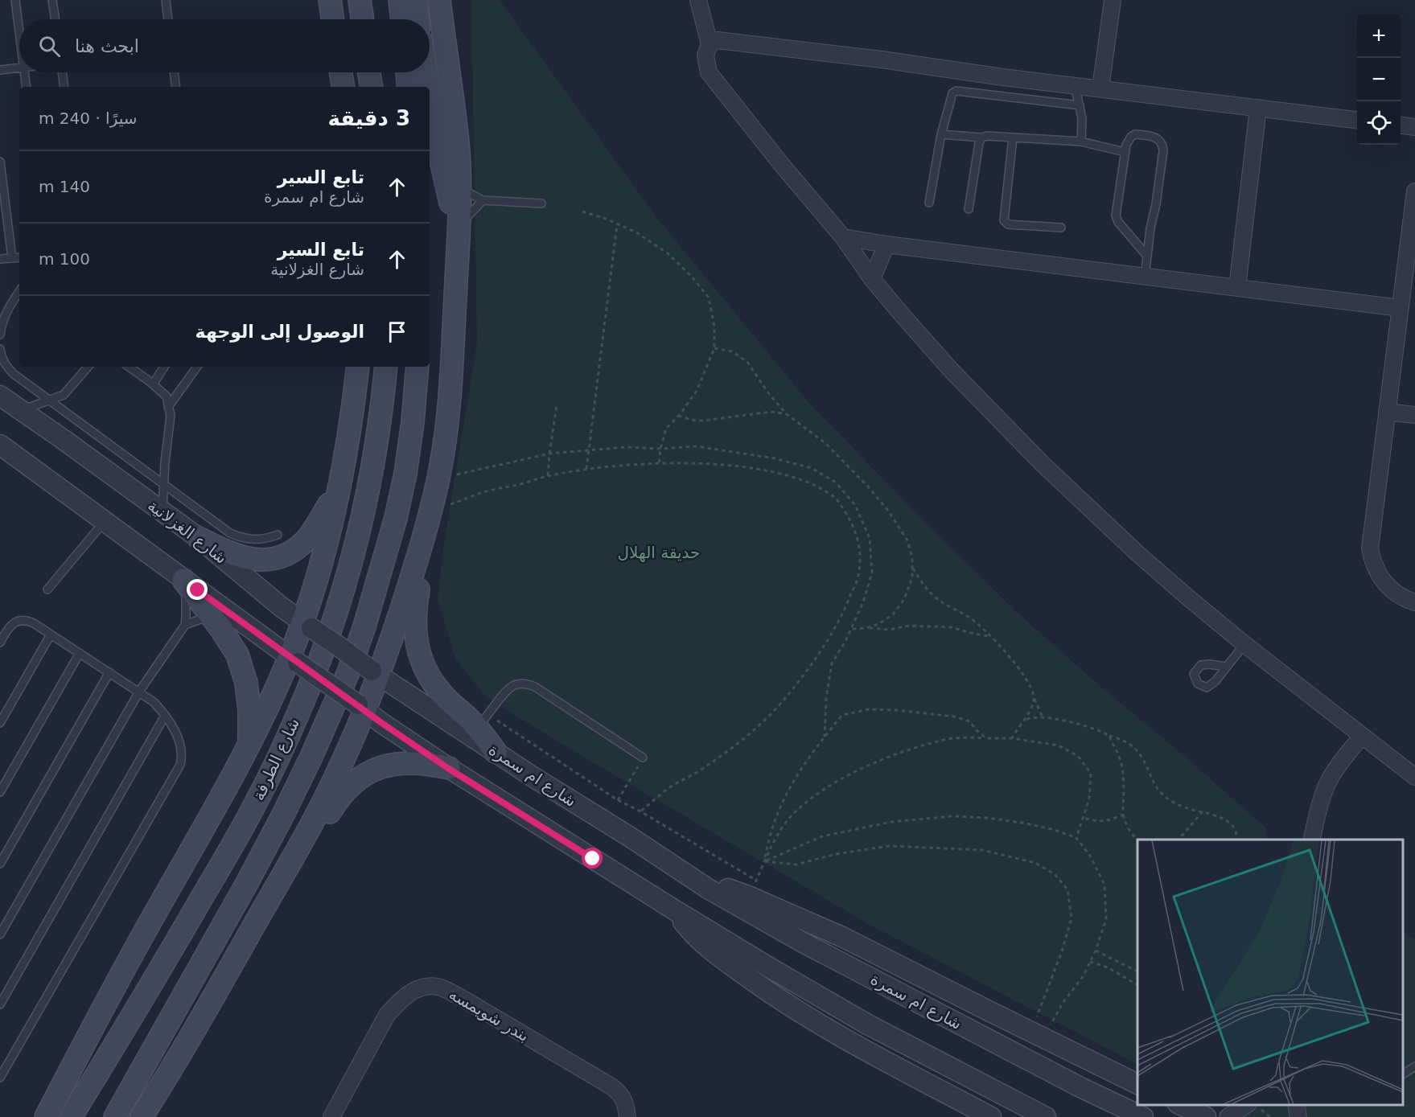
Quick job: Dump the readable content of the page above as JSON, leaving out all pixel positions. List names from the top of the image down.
{
  "streets": {
    "main road": ["شارع الطرفة"],
    "street": ["شارع الغزلانية", "شارع ام سمرة", "بندر شويمسه"]
  },
  "crossings": [
    ["شارع الغزلانية", "شارع ام سمرة"]
  ],
  "parks": ["حديقة الهلال"],
  "page": {
    "map_buttons": ["+", "−"],
    "search": "ابحث هنا",
    "heading": ["3 دقيقة", "سيرًا · 240 m"],
    "list": [
      ["تابع السير", "شارع ام سمرة", "140 m"],
      ["تابع السير", "شارع الغزلانية", "100 m"],
      "الوصول إلى الوجهة"
    ]
  }
}
